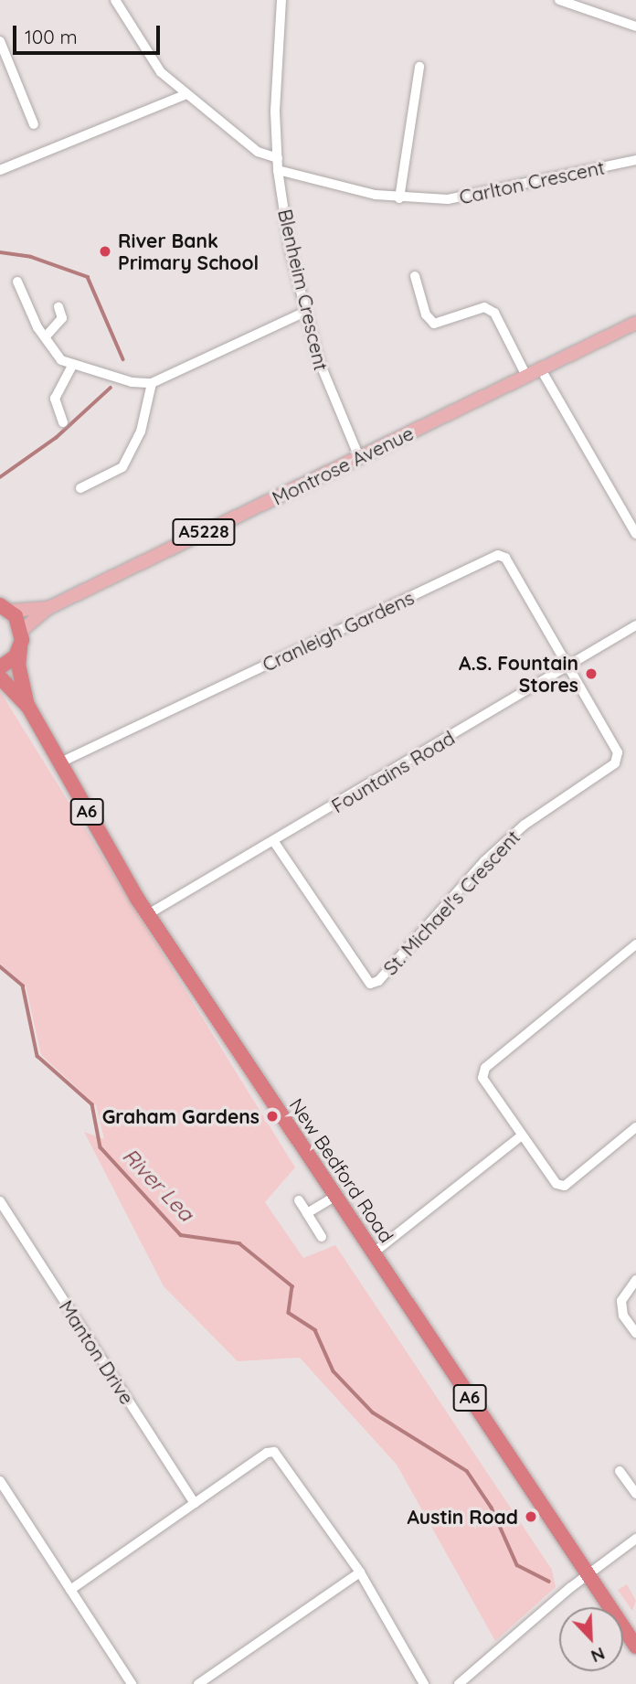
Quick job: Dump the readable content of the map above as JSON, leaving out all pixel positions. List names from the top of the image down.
{
  "streets": {
    "highway": ["A6", "New Bedford Road"],
    "main road": ["Montrose Avenue", "A5228"],
    "street": [
      "Carlton Crescent",
      "Blenheim Crescent",
      "Cranleigh Gardens",
      "Fountains Road",
      "St. Michael's Crescent",
      "Manton Drive"
    ]
  },
  "crossings": [
    ["Carlton Crescent", "Blenheim Crescent"],
    ["Blenheim Crescent", "Montrose Avenue"],
    ["Montrose Avenue", "New Bedford Road"],
    ["Cranleigh Gardens", "Fountains Road"],
    ["Cranleigh Gardens", "St. Michael's Crescent"],
    ["Cranleigh Gardens", "New Bedford Road"],
    ["Fountains Road", "St. Michael's Crescent"],
    ["Fountains Road", "New Bedford Road"]
  ],
  "water": ["River Lea"],
  "places": [
    "River Bank Primary School",
    "A.S. Fountain Stores",
    "Graham Gardens",
    "Austin Road"
  ],
  "scale_bar": "100 m",
  "north": "bottom right"
}
